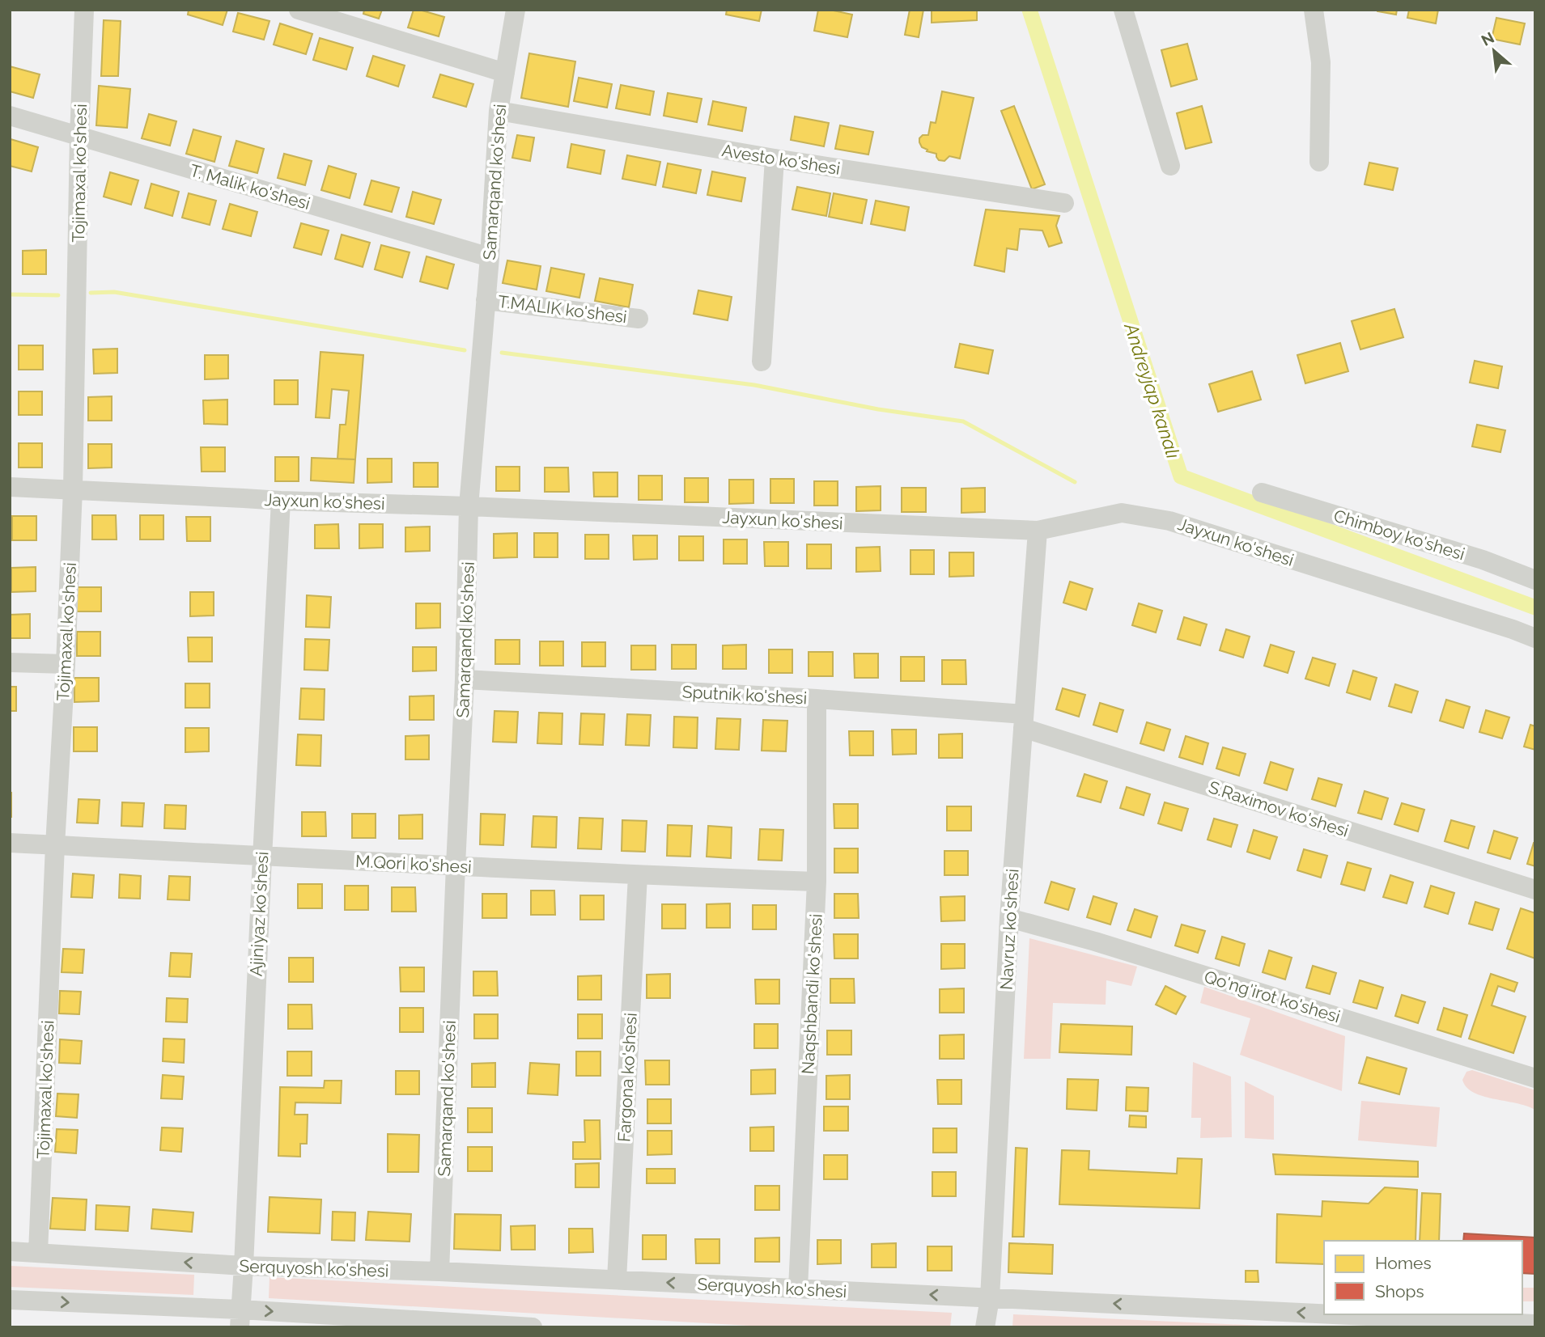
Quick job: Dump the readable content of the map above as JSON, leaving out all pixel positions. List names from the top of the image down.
{
  "streets": {
    "street": [
      "Avesto ko'shesi",
      "Tojimaxal ko'shesi",
      "Samarqand ko'shesi",
      "T. Malik ko'shesi",
      "T.MALIK ko'shesi",
      "Jayxun ko'shesi",
      "Chimboy ko'shesi",
      "Sputnik ko'shesi",
      "S.Raximov ko'shesi",
      "M.Qori ko'shesi",
      "Ajiniyaz ko'shesi",
      "Navruz ko'shesi",
      "Naqshbandi ko'shesi",
      "Qo'ng'irot ko'shesi",
      "Fargona ko'shesi",
      "Serquyosh ko'shesi"
    ]
  },
  "crossings": [
    ["Avesto ko'shesi", "Samarqand ko'shesi"],
    ["Tojimaxal ko'shesi", "T. Malik ko'shesi"],
    ["Tojimaxal ko'shesi", "Jayxun ko'shesi"],
    ["Tojimaxal ko'shesi", "M.Qori ko'shesi"],
    ["Tojimaxal ko'shesi", "Serquyosh ko'shesi"],
    ["Samarqand ko'shesi", "T. Malik ko'shesi"],
    ["Samarqand ko'shesi", "T.MALIK ko'shesi"],
    ["Samarqand ko'shesi", "Jayxun ko'shesi"],
    ["Samarqand ko'shesi", "Sputnik ko'shesi"],
    ["Samarqand ko'shesi", "M.Qori ko'shesi"],
    ["Samarqand ko'shesi", "Serquyosh ko'shesi"],
    ["Jayxun ko'shesi", "Ajiniyaz ko'shesi"],
    ["Jayxun ko'shesi", "Navruz ko'shesi"],
    ["Sputnik ko'shesi", "S.Raximov ko'shesi"],
    ["Sputnik ko'shesi", "Navruz ko'shesi"],
    ["Sputnik ko'shesi", "Naqshbandi ko'shesi"],
    ["S.Raximov ko'shesi", "Navruz ko'shesi"],
    ["M.Qori ko'shesi", "Ajiniyaz ko'shesi"],
    ["M.Qori ko'shesi", "Naqshbandi ko'shesi"],
    ["M.Qori ko'shesi", "Fargona ko'shesi"],
    ["Ajiniyaz ko'shesi", "Serquyosh ko'shesi"],
    ["Navruz ko'shesi", "Qo'ng'irot ko'shesi"],
    ["Navruz ko'shesi", "Serquyosh ko'shesi"],
    ["Naqshbandi ko'shesi", "Serquyosh ko'shesi"],
    ["Fargona ko'shesi", "Serquyosh ko'shesi"]
  ],
  "one_way": ["Serquyosh ko'shesi"],
  "water": ["Andreyjap kanalı"],
  "legend": ["Homes", "Shops"],
  "north": "top left"
}
